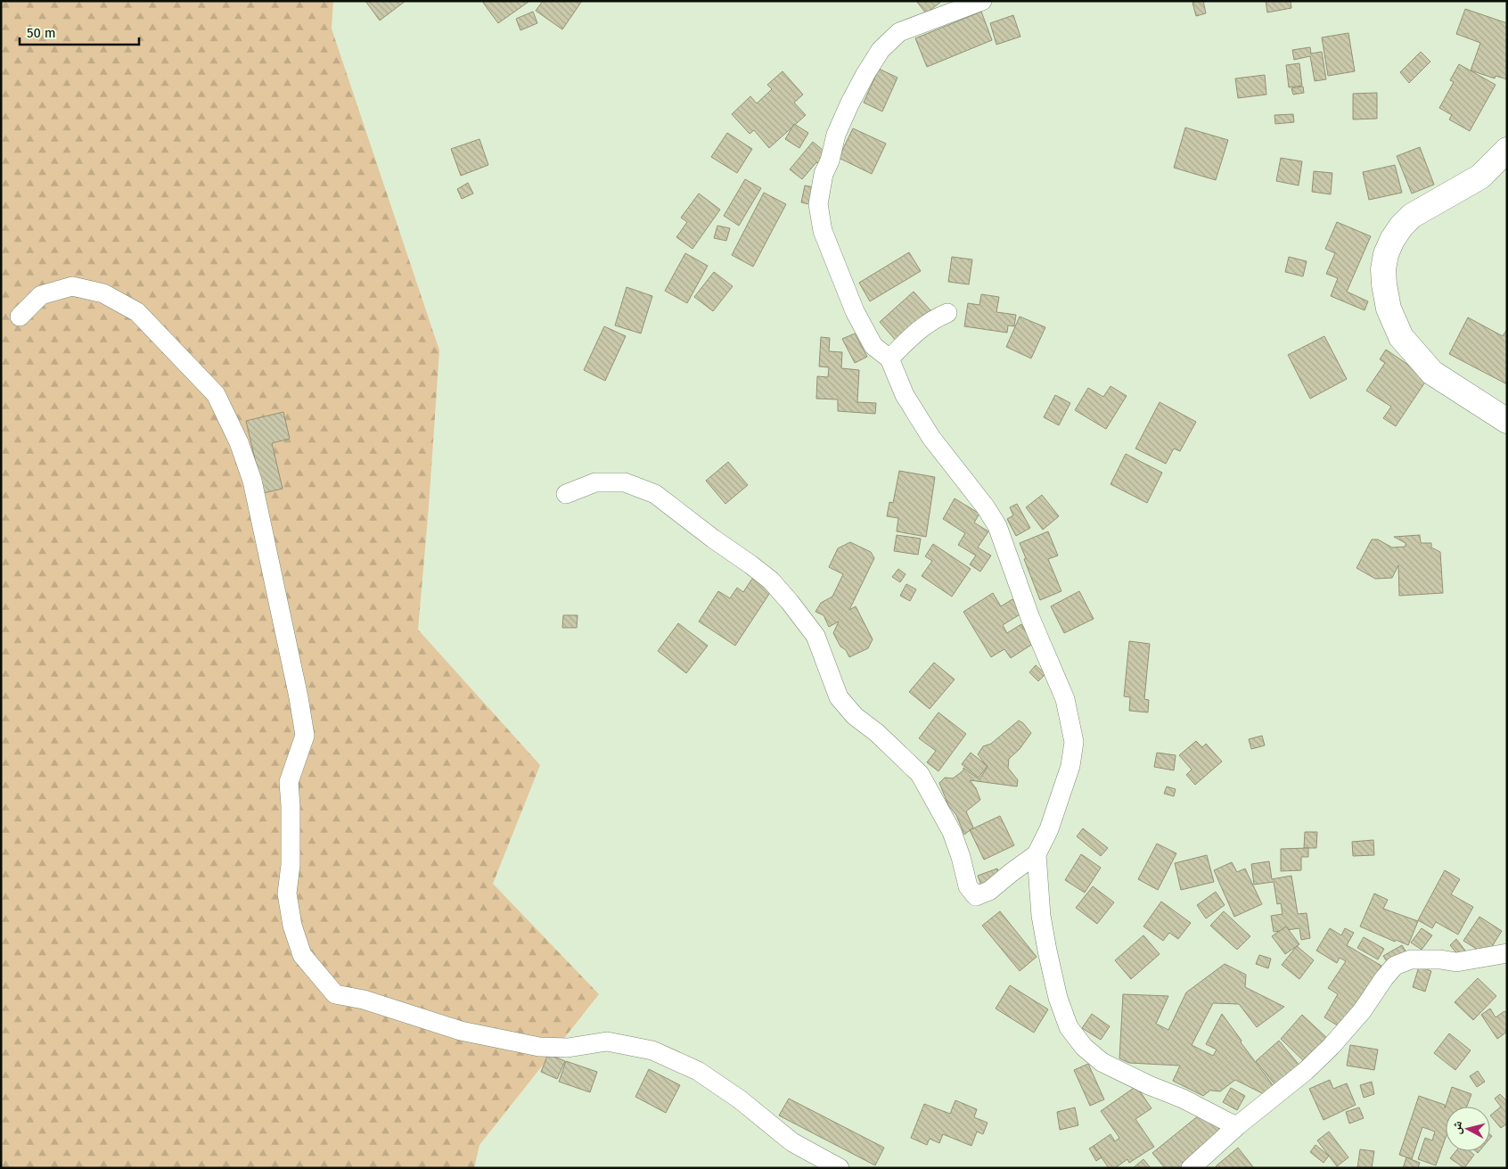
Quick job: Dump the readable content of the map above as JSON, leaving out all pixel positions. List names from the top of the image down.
{
  "scale_bar": "50 m",
  "north": "left"
}
